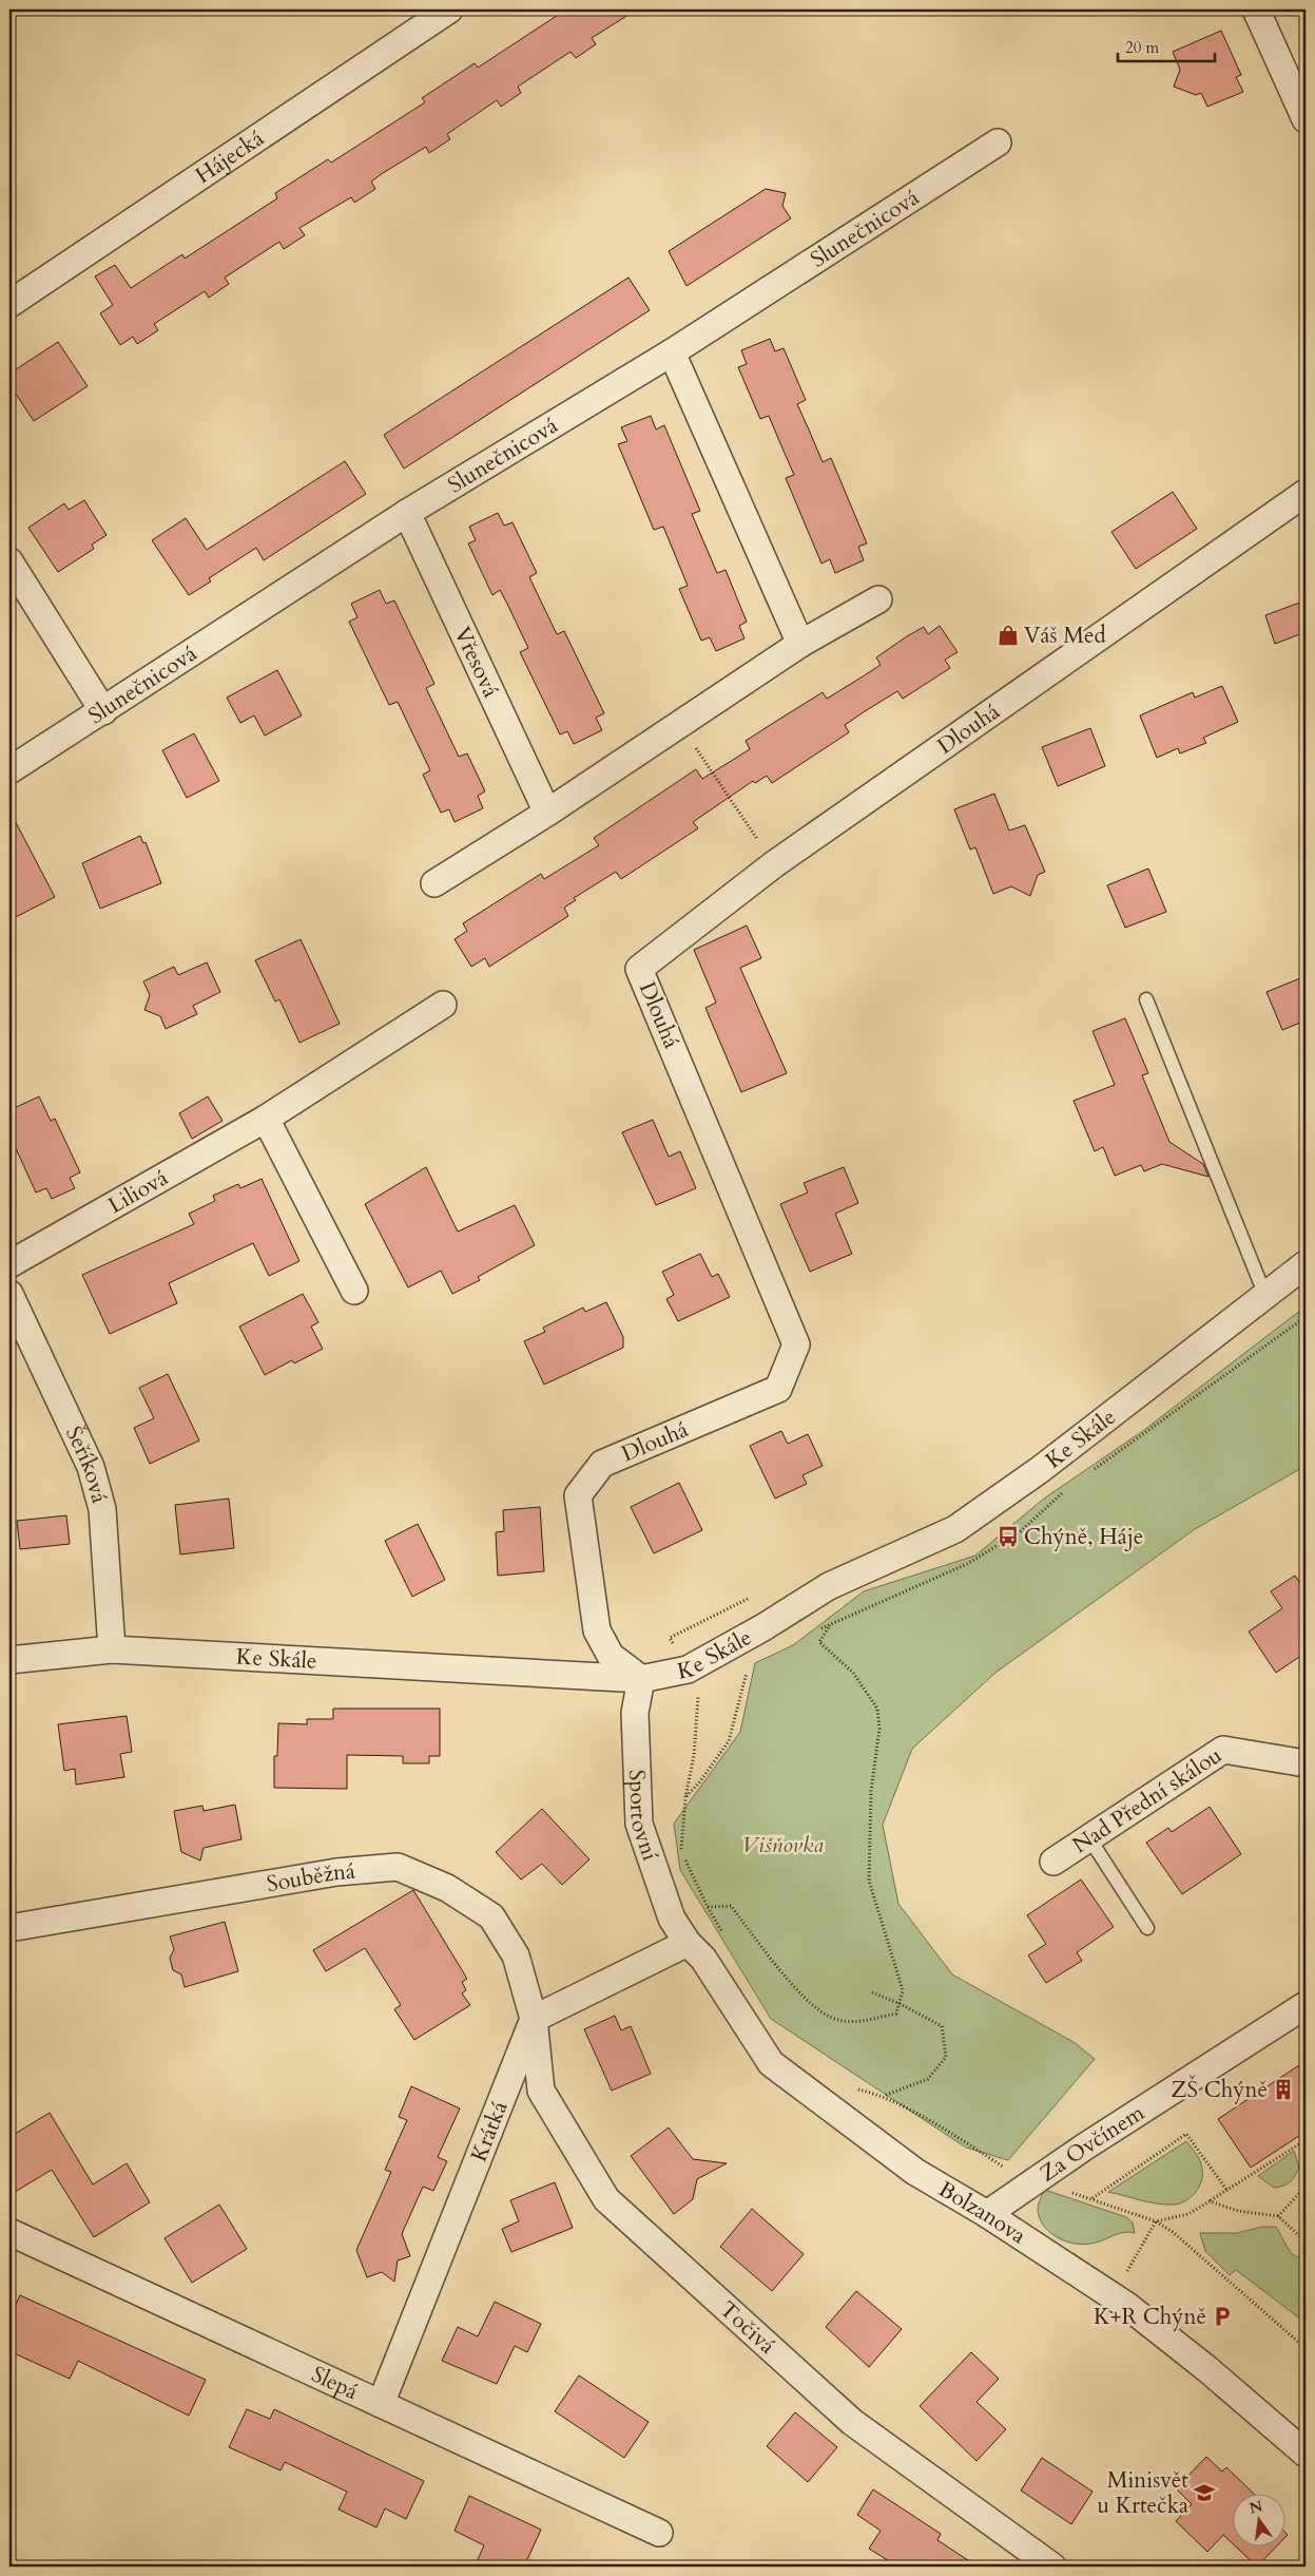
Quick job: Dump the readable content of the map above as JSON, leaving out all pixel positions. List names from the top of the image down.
{
  "streets": {
    "street": [
      "Hájecká",
      "Slunečnicová",
      "Vřesová",
      "Dlouhá",
      "Liliová",
      "Ke Skále",
      "Šeříková",
      "Nad Přední skálou",
      "Sportovní",
      "Souběžná",
      "Krátká",
      "Za Ovčínem",
      "Bolzanova",
      "Točivá",
      "Slepá"
    ]
  },
  "crossings": [
    ["Slunečnicová", "Vřesová"],
    ["Dlouhá", "Ke Skále"],
    ["Dlouhá", "Sportovní"],
    ["Ke Skále", "Šeříková"],
    ["Ke Skále", "Sportovní"],
    ["Sportovní", "Bolzanova"],
    ["Souběžná", "Krátká"],
    ["Souběžná", "Točivá"],
    ["Krátká", "Točivá"],
    ["Krátká", "Slepá"],
    ["Za Ovčínem", "Bolzanova"]
  ],
  "parks": ["Višňovka"],
  "places": {
    "shop": ["Váš Med"],
    "bus stop": ["Chýně, Háje"],
    "building": ["ZŠ Chýně"],
    "parking": ["K+R Chýně"],
    "school or university": ["Minisvět u Krtečka"]
  },
  "scale_bar": "20 m",
  "north": "top"
}
